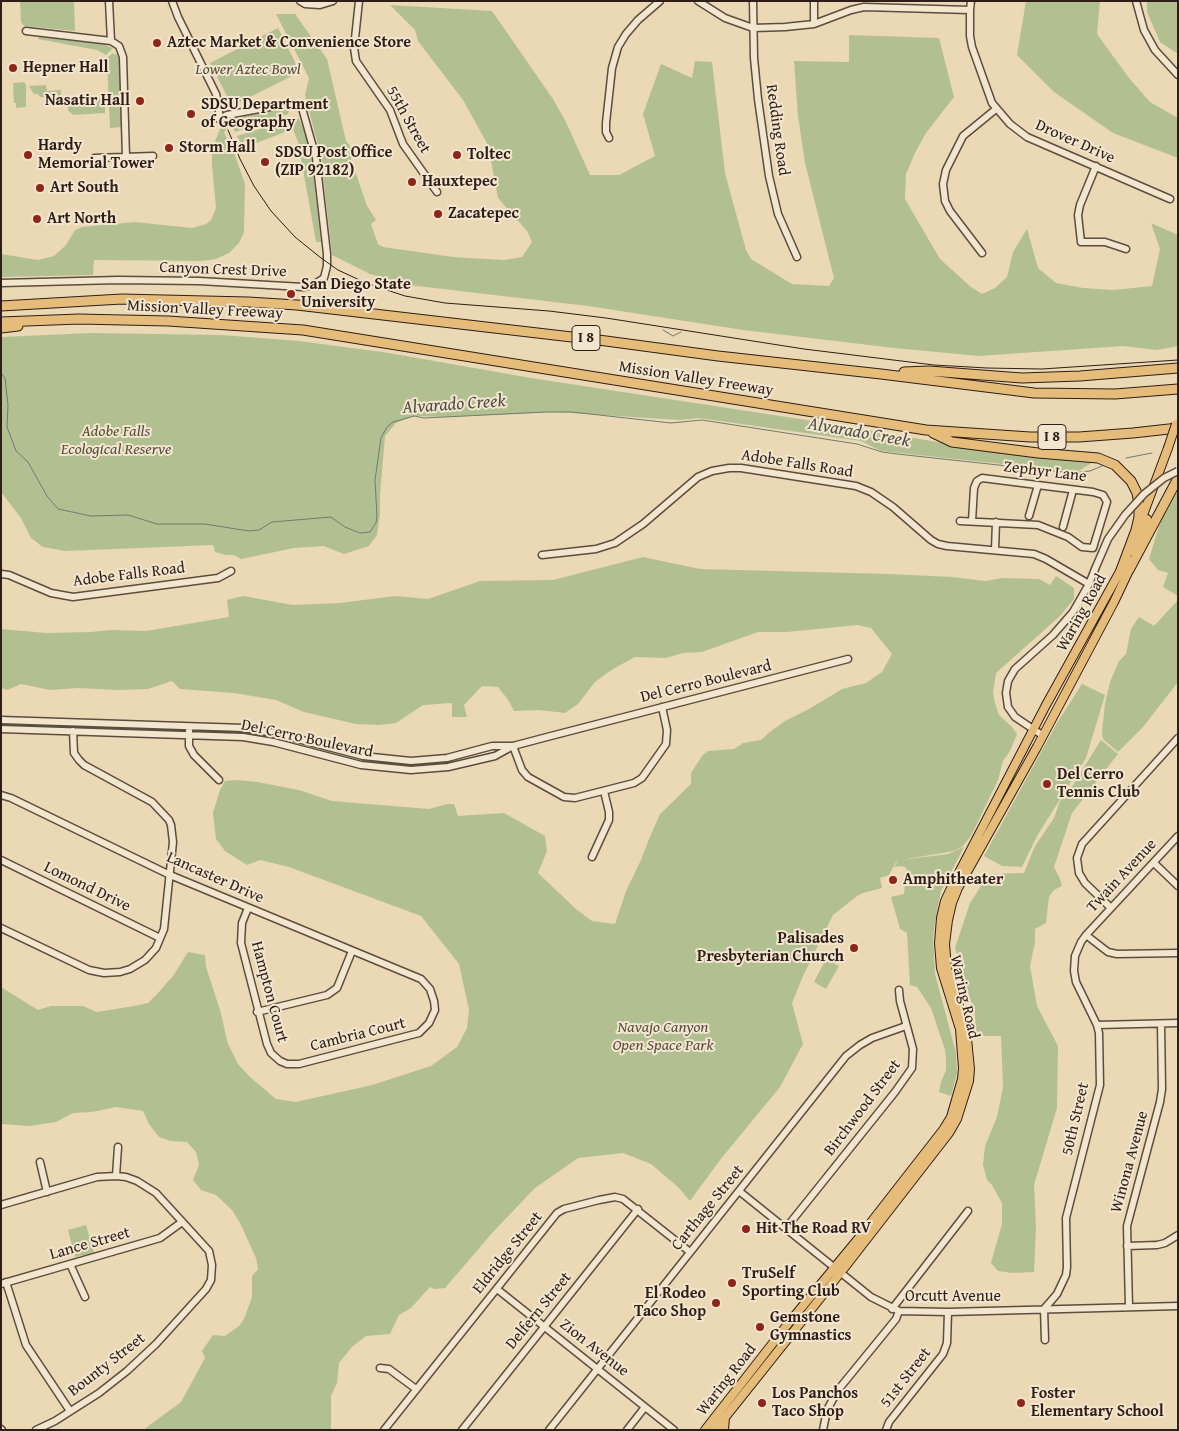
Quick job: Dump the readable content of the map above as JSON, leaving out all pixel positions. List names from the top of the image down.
{
  "streets": {
    "highway": ["Mission Valley Freeway", "I 8"],
    "main road": ["Waring Road"],
    "street": [
      "55th Street",
      "Redding Road",
      "Drover Drive",
      "Canyon Crest Drive",
      "Adobe Falls Road",
      "Zephyr Lane",
      "Del Cerro Boulevard",
      "Twain Avenue",
      "Lancaster Drive",
      "Lomond Drive",
      "Hampton Court",
      "Cambria Court",
      "Birchwood Street",
      "50th Street",
      "Winona Avenue",
      "Carthage Street",
      "Lance Street",
      "Eldridge Street",
      "Orcutt Avenue",
      "Delfern Street",
      "Zion Avenue",
      "Bounty Street",
      "51st Street"
    ]
  },
  "crossings": [
    ["Waring Road", "Orcutt Avenue"],
    ["Twain Avenue", "50th Street"],
    ["Lancaster Drive", "Hampton Court"],
    ["Lancaster Drive", "Cambria Court"],
    ["Hampton Court", "Cambria Court"],
    ["Birchwood Street", "Carthage Street"],
    ["Birchwood Street", "Orcutt Avenue"],
    ["50th Street", "Orcutt Avenue"],
    ["Winona Avenue", "Orcutt Avenue"],
    ["Carthage Street", "Eldridge Street"],
    ["Carthage Street", "Orcutt Avenue"],
    ["Carthage Street", "Zion Avenue"],
    ["Lance Street", "Bounty Street"],
    ["Eldridge Street", "Delfern Street"],
    ["Eldridge Street", "Zion Avenue"],
    ["Orcutt Avenue", "51st Street"],
    ["Delfern Street", "Zion Avenue"]
  ],
  "water": ["Alvarado Creek"],
  "parks": ["Lower Aztec Bowl", "Adobe Falls Ecological Reserve", "Navajo Canyon Open Space Park"],
  "places": [
    "Aztec Market & Convenience Store",
    "Hepner Hall",
    "Nasatir Hall",
    "SDSU Department of Geography",
    "Storm Hall",
    "Hardy Memorial Tower",
    "Toltec",
    "SDSU Post Office (ZIP 92182)",
    "Hauxtepec",
    "Art South",
    "Zacatepec",
    "Art North",
    "San Diego State University",
    "Del Cerro Tennis Club",
    "Amphitheater",
    "Palisades Presbyterian Church",
    "Hit The Road RV",
    "TruSelf Sporting Club",
    "El Rodeo Taco Shop",
    "Gemstone Gymnastics",
    "Los Panchos Taco Shop",
    "Foster Elementary School"
  ]
}
